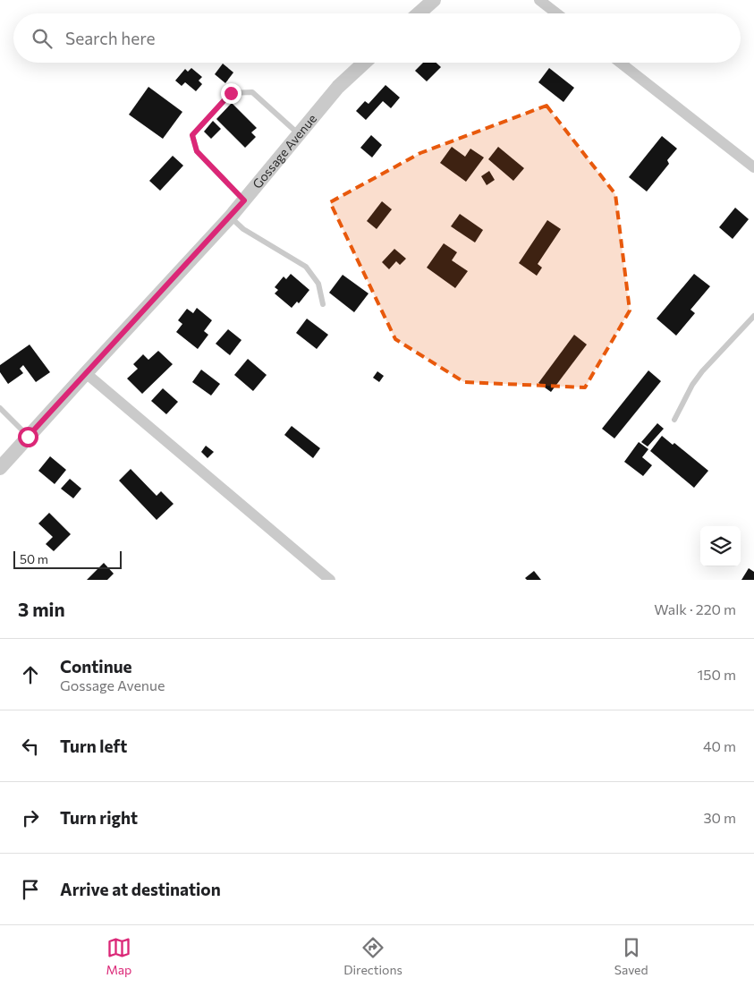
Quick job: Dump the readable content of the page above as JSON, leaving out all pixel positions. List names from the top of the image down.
{
  "streets": {
    "street": ["Gossage Avenue"]
  },
  "scale_bar": "50 m",
  "page": {
    "search": "Search here",
    "scale": "50 m",
    "heading": ["3 min", "Walk · 220 m"],
    "list": [
      ["Continue", "Gossage Avenue", "150 m"],
      ["Turn left", "40 m"],
      ["Turn right", "30 m"],
      "Arrive at destination"
    ],
    "nav": ["Map", "Directions", "Saved"]
  }
}
